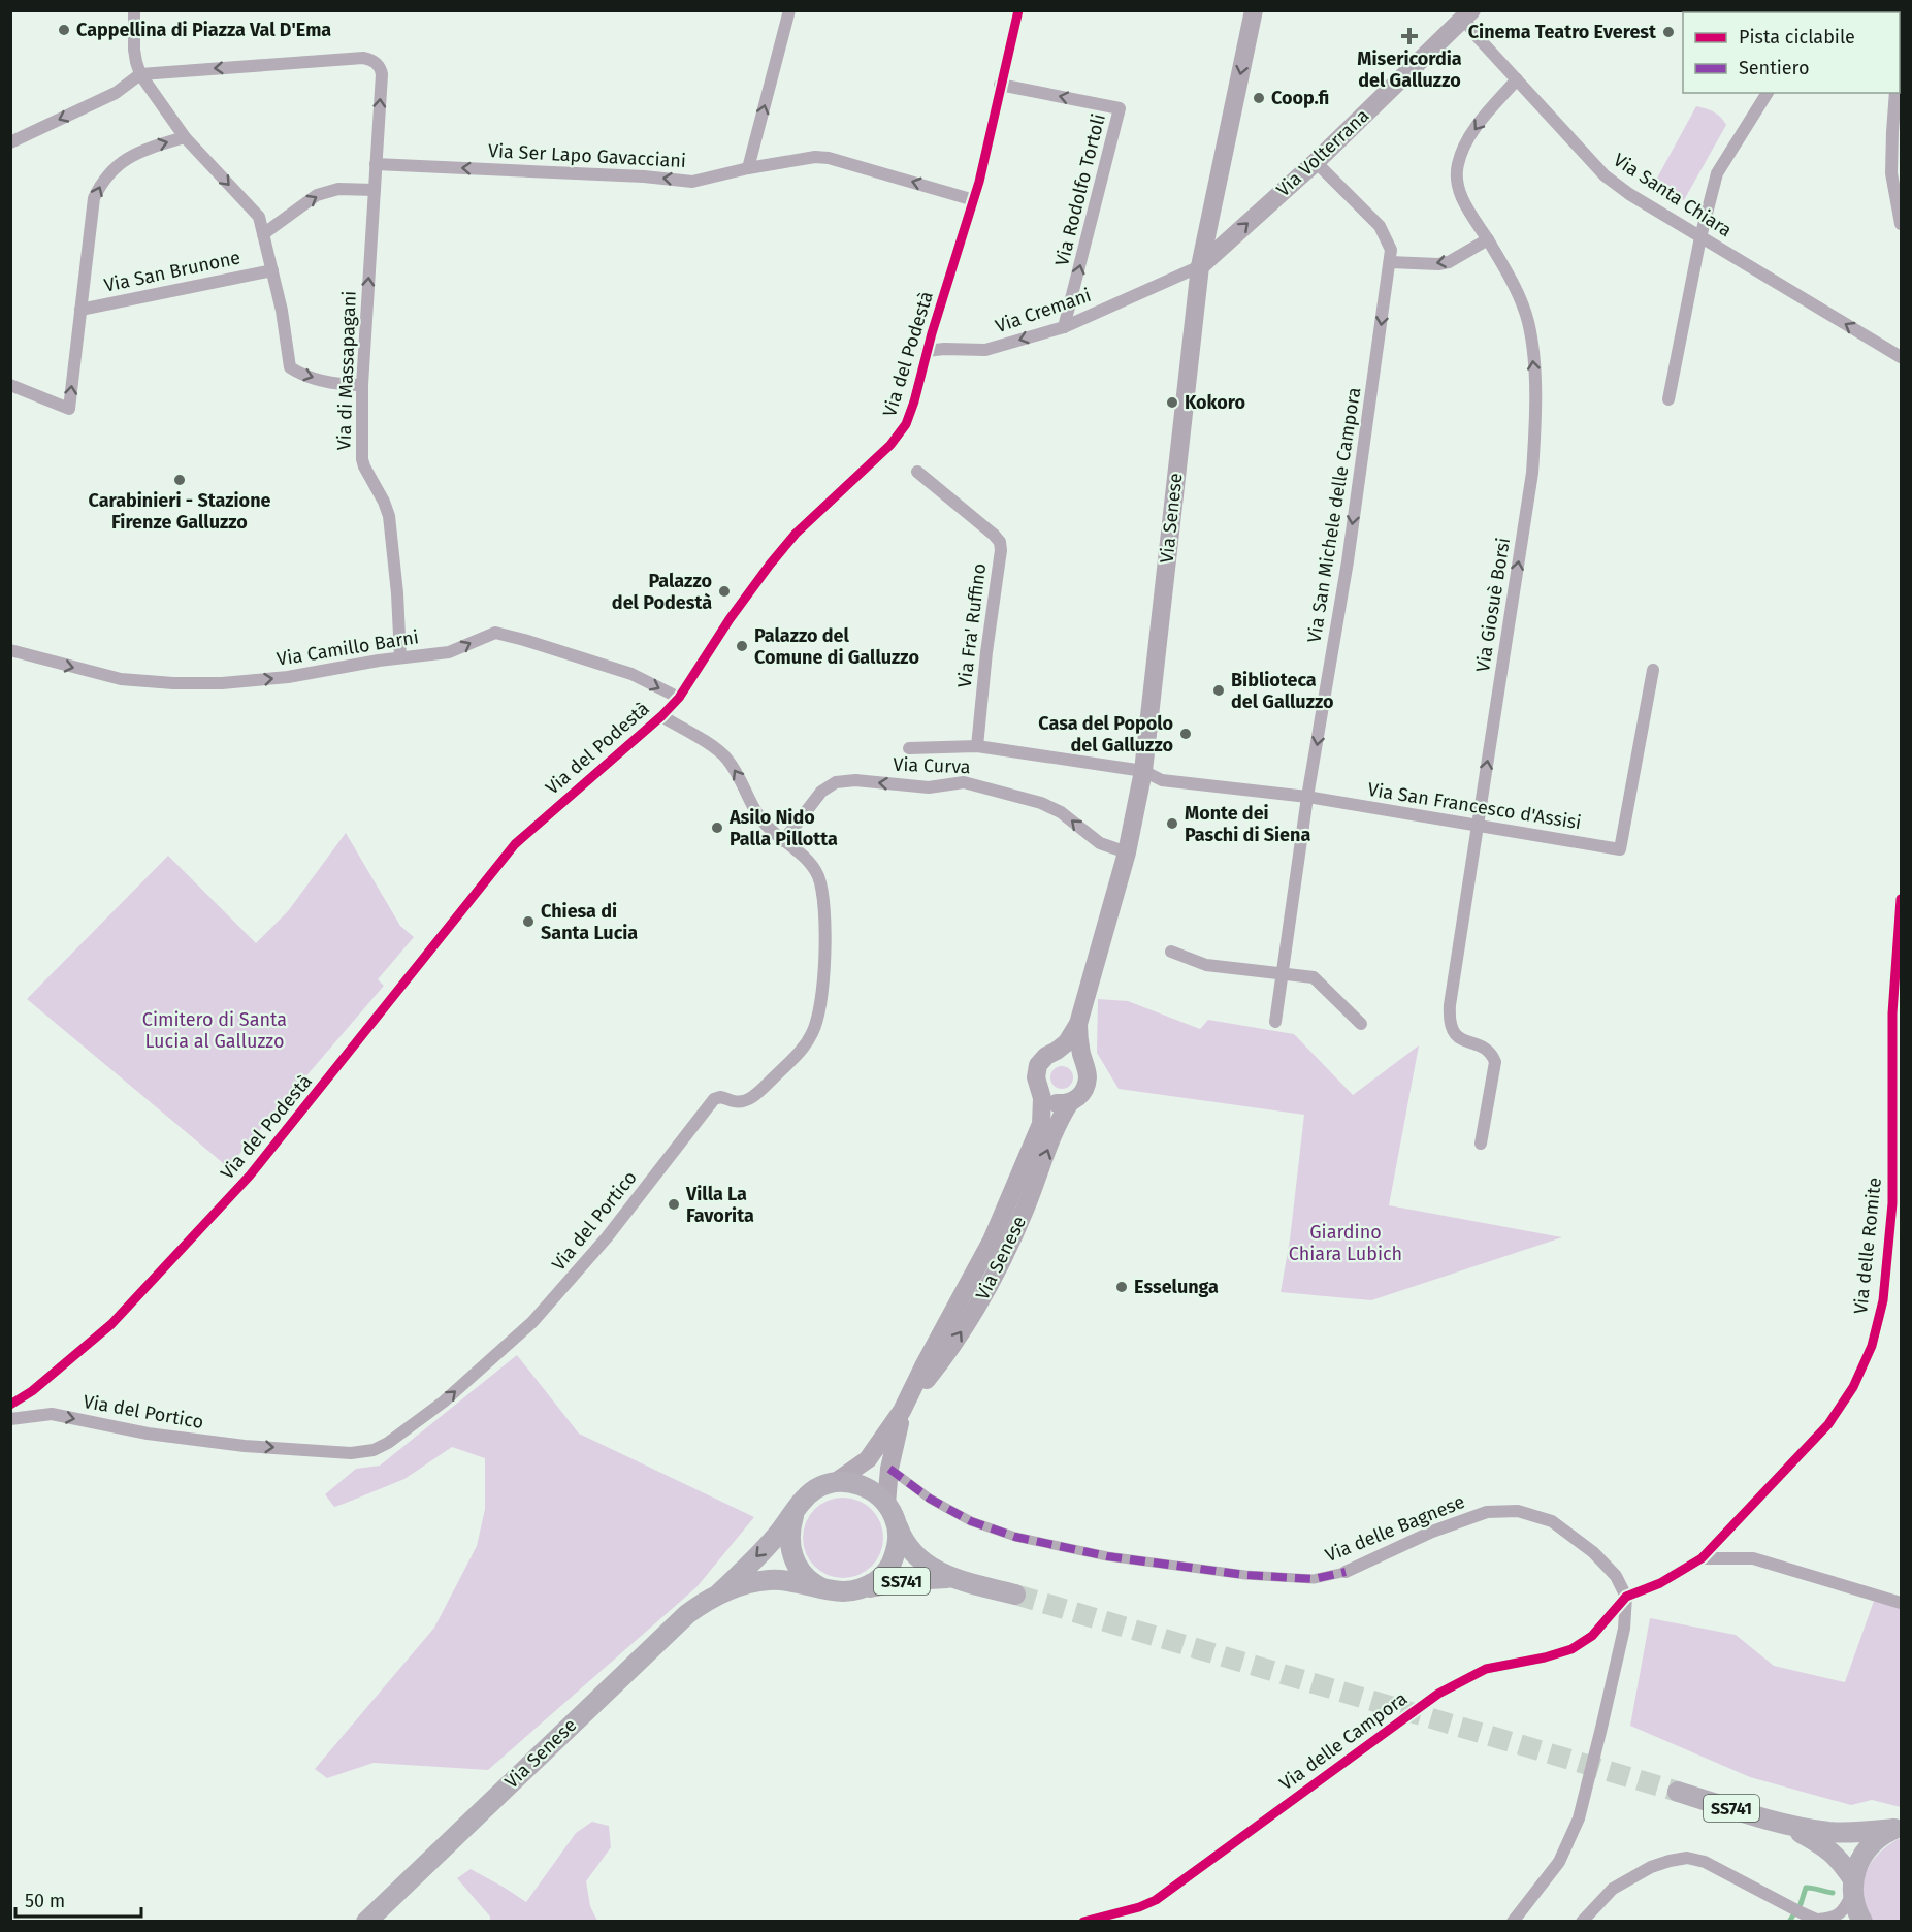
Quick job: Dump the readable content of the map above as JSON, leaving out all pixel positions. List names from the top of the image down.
{
  "streets": {
    "main road": ["Via Volterrana", "Via Senese", "SS741"],
    "street": [
      "Via Ser Lapo Gavacciani",
      "Via Rodolfo Tortoli",
      "Via Santa Chiara",
      "Via San Brunone",
      "Via Cremani",
      "Via del Podestà",
      "Via di Massapagani",
      "Via San Michele delle Campora",
      "Via Giosuè Borsi",
      "Via Fra' Ruffino",
      "Via Camillo Barni",
      "Via Curva",
      "Via San Francesco d'Assisi",
      "Via del Portico",
      "Via delle Romite",
      "Via delle Bagnese",
      "Via delle Campora"
    ]
  },
  "crossings": [
    ["Via Volterrana", "Via Santa Chiara"],
    ["Via Volterrana", "Via Cremani"],
    ["Via Volterrana", "Via San Michele delle Campora"],
    ["Via Volterrana", "Via Senese"],
    ["Via Ser Lapo Gavacciani", "Via del Podestà"],
    ["Via Ser Lapo Gavacciani", "Via di Massapagani"],
    ["Via Rodolfo Tortoli", "Via Cremani"],
    ["Via Rodolfo Tortoli", "Via del Podestà"],
    ["Via Santa Chiara", "Via Giosuè Borsi"],
    ["Via Cremani", "Via del Podestà"],
    ["Via Cremani", "Via Senese"],
    ["Via del Podestà", "Via Camillo Barni"],
    ["Via del Podestà", "Via del Portico"],
    ["Via di Massapagani", "Via Camillo Barni"],
    ["Via San Michele delle Campora", "Via San Francesco d'Assisi"],
    ["Via Senese", "Via Curva"],
    ["Via Senese", "Via San Francesco d'Assisi"],
    ["Via Senese", "Via delle Bagnese"],
    ["Via Senese", "SS741"],
    ["Via Giosuè Borsi", "Via San Francesco d'Assisi"],
    ["Via Curva", "Via del Portico"],
    ["Via delle Romite", "Via delle Bagnese"],
    ["Via delle Romite", "Via delle Campora"],
    ["Via delle Bagnese", "Via delle Campora"]
  ],
  "one_way": [
    "Via Volterrana",
    "Via Ser Lapo Gavacciani",
    "Via Santa Chiara",
    "Via Cremani",
    "Via San Michele delle Campora",
    "Via Camillo Barni"
  ],
  "parks": ["Cimitero di Santa Lucia al Galluzzo", "Giardino Chiara Lubich"],
  "places": {
    "other": [
      "Cappellina di Piazza Val D'Ema",
      "Cinema Teatro Everest",
      "Coop.fi",
      "Kokoro",
      "Carabinieri - Stazione Firenze Galluzzo",
      "Palazzo del Podestà",
      "Palazzo del Comune di Galluzzo",
      "Biblioteca del Galluzzo",
      "Casa del Popolo del Galluzzo",
      "Monte dei Paschi di Siena",
      "Asilo Nido Palla Pillotta",
      "Chiesa di Santa Lucia",
      "Villa La Favorita",
      "Esselunga"
    ],
    "health": ["Misericordia del Galluzzo"]
  },
  "legend": ["Pista ciclabile", "Sentiero"],
  "scale_bar": "50 m"
}
